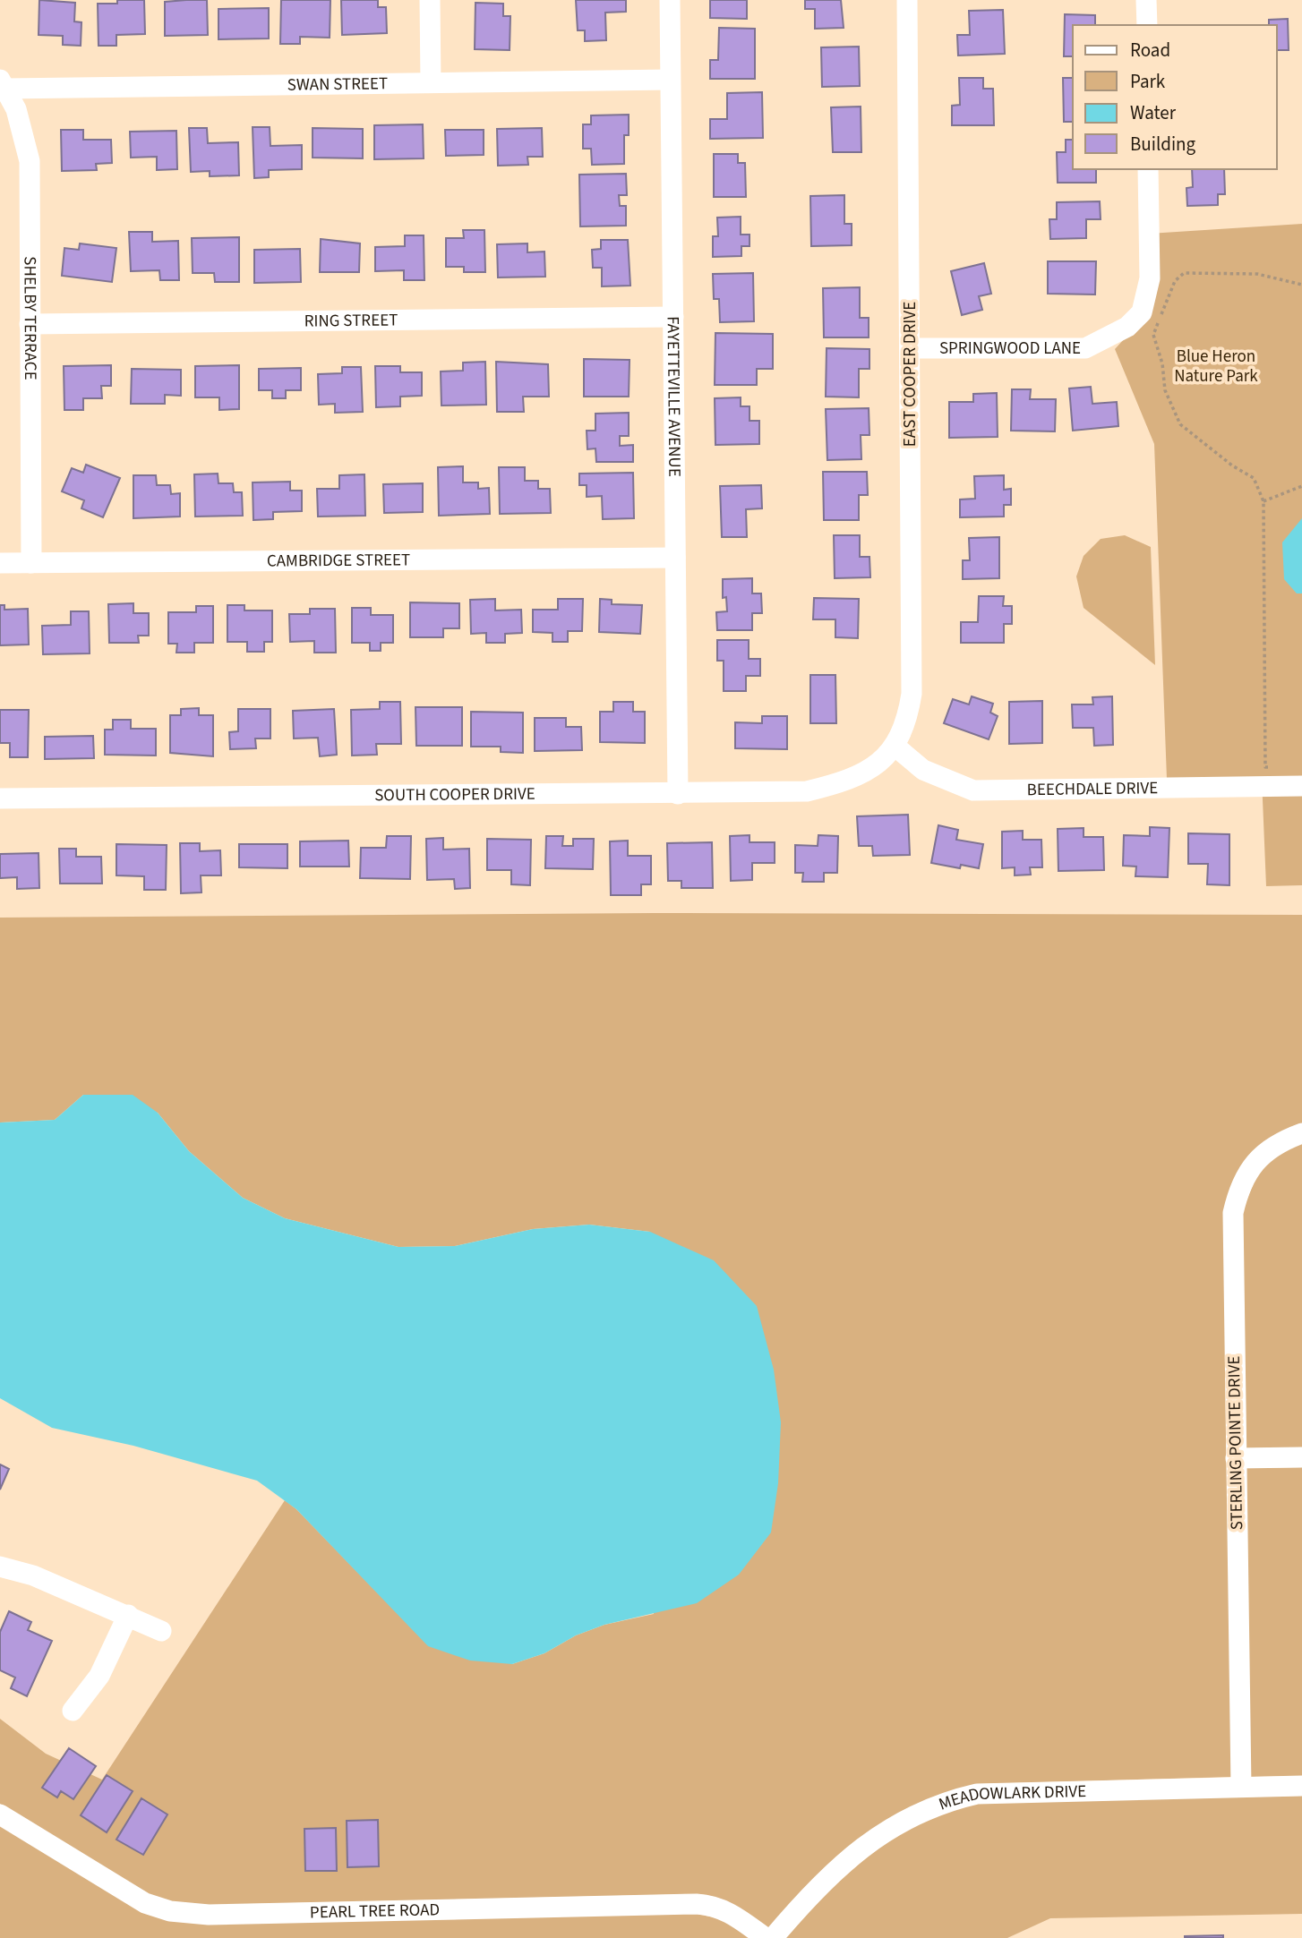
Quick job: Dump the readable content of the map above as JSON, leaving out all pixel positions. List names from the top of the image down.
{
  "streets": {
    "street": [
      "SWAN STREET",
      "SHELBY TERRACE",
      "RING STREET",
      "SPRINGWOOD LANE",
      "EAST COOPER DRIVE",
      "FAYETTEVILLE AVENUE",
      "CAMBRIDGE STREET",
      "BEECHDALE DRIVE",
      "SOUTH COOPER DRIVE",
      "STERLING POINTE DRIVE",
      "MEADOWLARK DRIVE",
      "PEARL TREE ROAD"
    ]
  },
  "crossings": [
    ["SWAN STREET", "SHELBY TERRACE"],
    ["SWAN STREET", "FAYETTEVILLE AVENUE"],
    ["SHELBY TERRACE", "RING STREET"],
    ["SHELBY TERRACE", "CAMBRIDGE STREET"],
    ["RING STREET", "FAYETTEVILLE AVENUE"],
    ["SPRINGWOOD LANE", "EAST COOPER DRIVE"],
    ["EAST COOPER DRIVE", "BEECHDALE DRIVE"],
    ["EAST COOPER DRIVE", "SOUTH COOPER DRIVE"],
    ["FAYETTEVILLE AVENUE", "CAMBRIDGE STREET"],
    ["FAYETTEVILLE AVENUE", "SOUTH COOPER DRIVE"],
    ["BEECHDALE DRIVE", "SOUTH COOPER DRIVE"],
    ["STERLING POINTE DRIVE", "MEADOWLARK DRIVE"]
  ],
  "parks": ["Blue Heron Nature Park"],
  "legend": [
    "Road",
    "Park",
    "Water",
    "Building"
  ]
}
